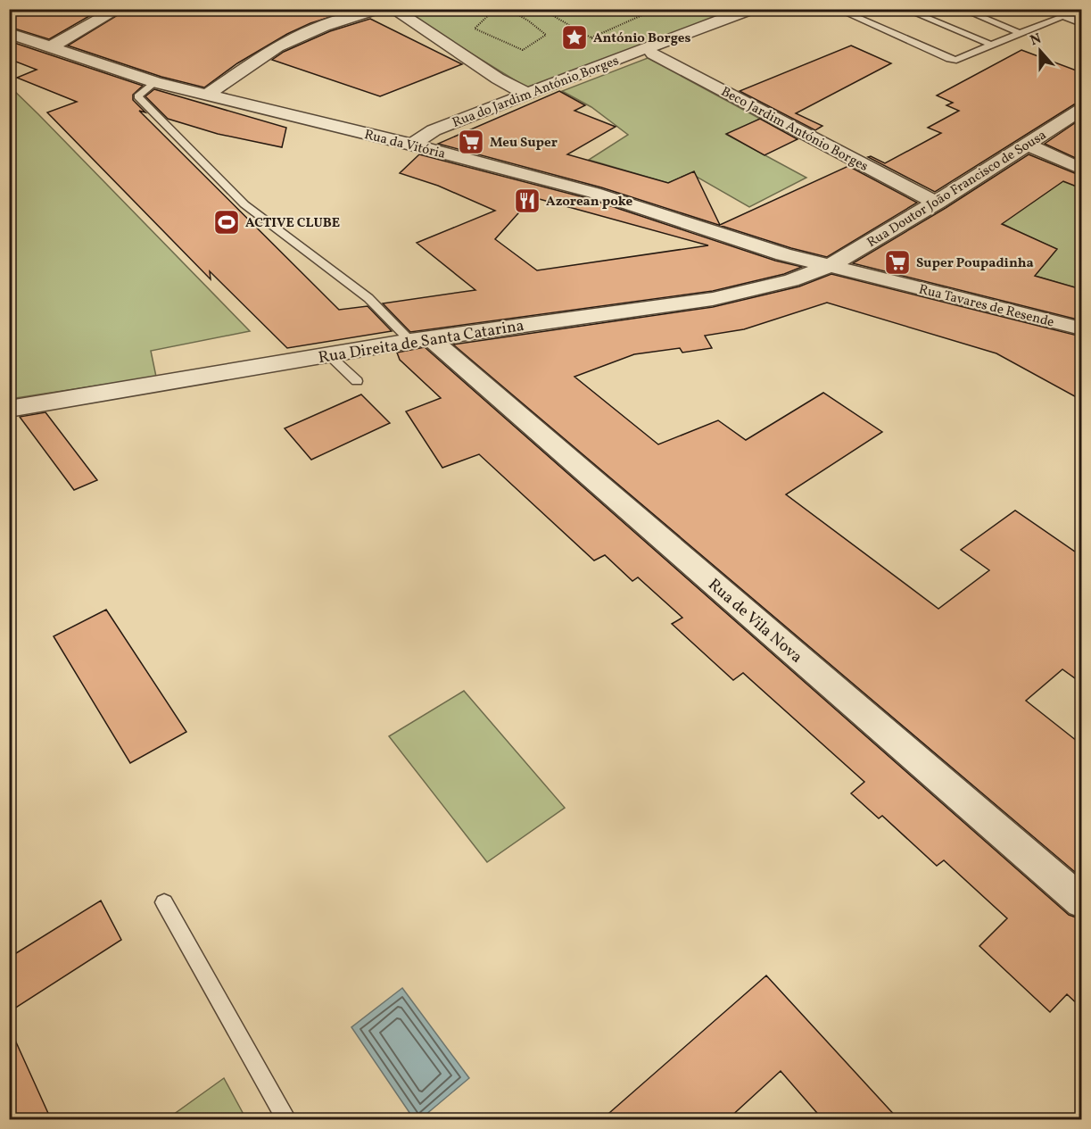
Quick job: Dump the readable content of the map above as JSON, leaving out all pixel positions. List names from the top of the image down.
{
  "streets": {
    "street": [
      "Rua do Jardim António Borges",
      "Beco Jardim António Borges",
      "Rua da Vitória",
      "Rua Doutor João Francisco de Sousa",
      "Rua Tavares de Resende",
      "Rua Direita de Santa Catarina",
      "Rua de Vila Nova"
    ]
  },
  "crossings": [
    ["Rua do Jardim António Borges", "Rua da Vitória"],
    ["Beco Jardim António Borges", "Rua Doutor João Francisco de Sousa"],
    ["Rua da Vitória", "Rua Doutor João Francisco de Sousa"],
    ["Rua da Vitória", "Rua Tavares de Resende"],
    ["Rua da Vitória", "Rua Direita de Santa Catarina"],
    ["Rua Doutor João Francisco de Sousa", "Rua Tavares de Resende"],
    ["Rua Doutor João Francisco de Sousa", "Rua Direita de Santa Catarina"],
    ["Rua Tavares de Resende", "Rua Direita de Santa Catarina"],
    ["Rua Direita de Santa Catarina", "Rua de Vila Nova"]
  ],
  "places": {
    "place": ["António Borges"],
    "supermarket": ["Meu Super", "Super Poupadinha"],
    "restaurant": ["Azorean poke"],
    "sports": ["ACTIVE CLUBE"]
  },
  "north": "top"
}
